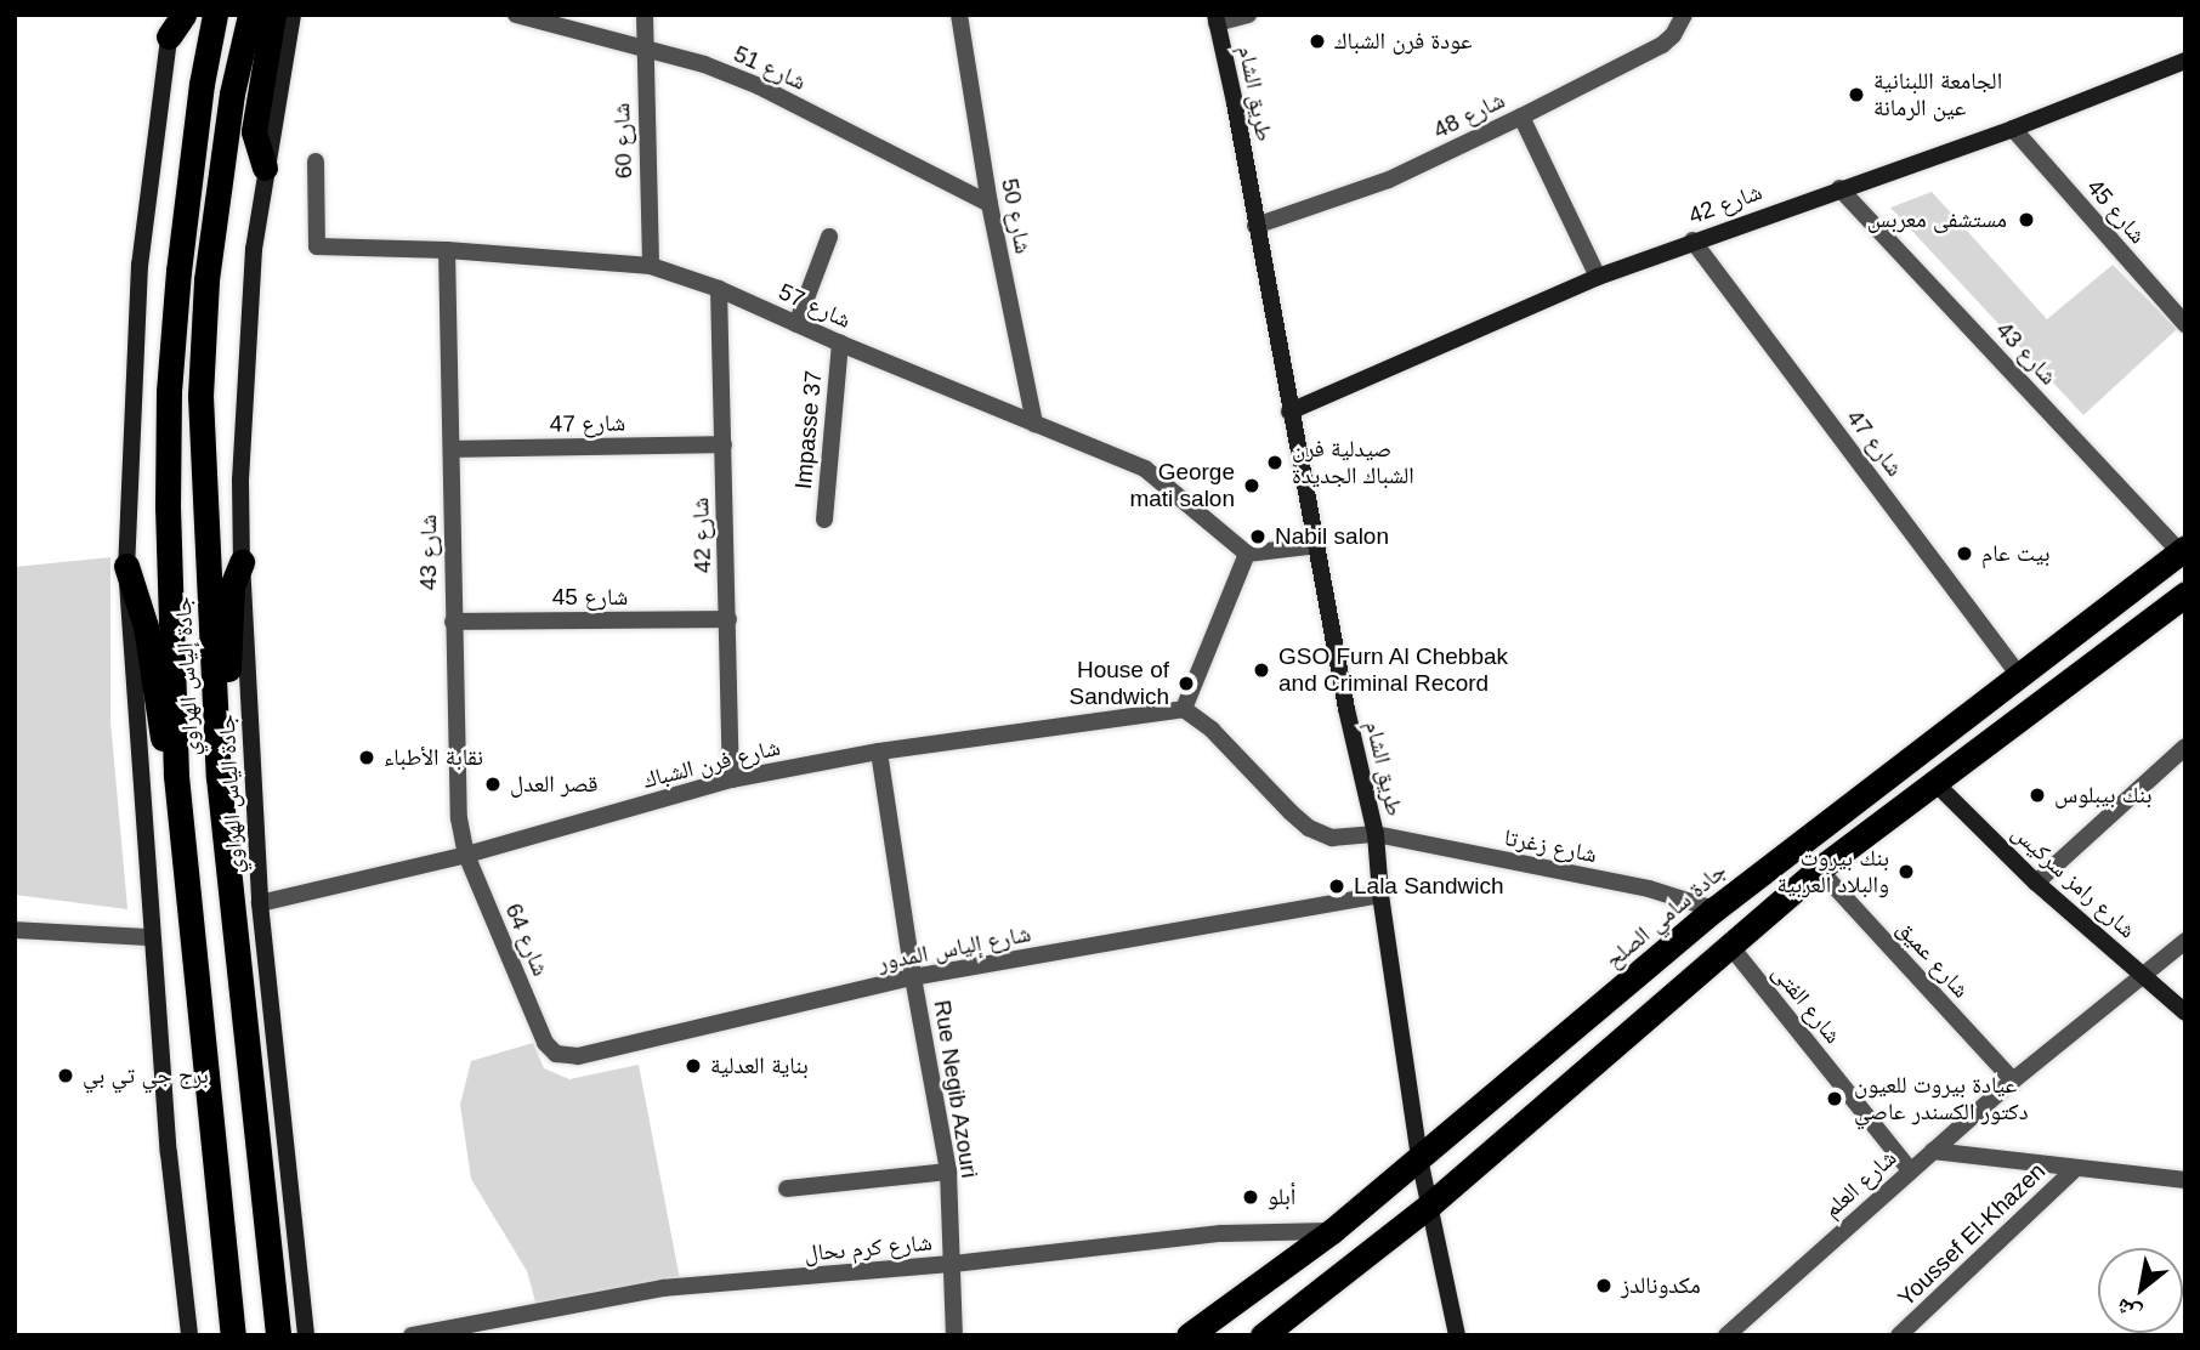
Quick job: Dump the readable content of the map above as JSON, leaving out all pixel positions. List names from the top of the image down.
{
  "streets": {
    "highway": ["جادة إلياس الهراوي", "جادة سامي الصلح"],
    "street": [
      "شارع 51",
      "طريق الشام",
      "شارع 48",
      "شارع 60",
      "شارع 42",
      "شارع 45",
      "شارع 50",
      "شارع 57",
      "شارع 43",
      "شارع 47",
      "Impasse 37",
      "شارع فرن الشباك",
      "جادة الياس الهراوي",
      "شارع زغرتا",
      "شارع رامز سركيس",
      "شارع 64",
      "شارع إلياس المدور",
      "شارع عميق",
      "شارع الفتى",
      "Rue Negib Azouri",
      "شارع العلم",
      "Youssef El-Khazen",
      "شارع كرم ىحال"
    ]
  },
  "crossings": [
    ["شارع 51", "شارع 60"],
    ["شارع 51", "شارع 50"],
    ["طريق الشام", "شارع 48"],
    ["طريق الشام", "شارع 42"],
    ["طريق الشام", "شارع زغرتا"],
    ["طريق الشام", "جادة سامي الصلح"],
    ["طريق الشام", "شارع إلياس المدور"],
    ["شارع 60", "شارع 57"],
    ["شارع 42", "شارع 45"],
    ["شارع 42", "شارع 57"],
    ["شارع 42", "شارع 43"],
    ["شارع 42", "شارع 47"],
    ["شارع 42", "شارع فرن الشباك"],
    ["شارع 45", "شارع 43"],
    ["شارع 50", "شارع 57"],
    ["شارع 57", "شارع 43"],
    ["شارع 57", "Impasse 37"],
    ["شارع 43", "شارع 47"],
    ["شارع 43", "شارع فرن الشباك"],
    ["شارع 43", "جادة سامي الصلح"],
    ["شارع 43", "شارع 64"],
    ["شارع 47", "جادة سامي الصلح"],
    ["شارع فرن الشباك", "جادة الياس الهراوي"],
    ["شارع فرن الشباك", "شارع 64"],
    ["شارع فرن الشباك", "Rue Negib Azouri"],
    ["شارع زغرتا", "جادة سامي الصلح"],
    ["شارع رامز سركيس", "شارع العلم"],
    ["جادة سامي الصلح", "شارع كرم ىحال"],
    ["شارع 64", "شارع إلياس المدور"],
    ["شارع إلياس المدور", "Rue Negib Azouri"],
    ["شارع عميق", "شارع العلم"],
    ["شارع الفتى", "شارع العلم"],
    ["Rue Negib Azouri", "شارع كرم ىحال"]
  ],
  "places": [
    "عودة فرن الشباك",
    "الجامعة اللبنانية عين الرمانة",
    "مستشفى معربس",
    "صيدلية فرن الشباك الجديدة",
    "George mati salon",
    "Nabil salon",
    "بيت عام",
    "GSO Furn Al Chebbak and Criminal Record",
    "House of Sandwich",
    "نقابة الأطباء",
    "قصر العدل",
    "بنك بيبلوس",
    "بنك بيروت والبلاد العربية",
    "Lala Sandwich",
    "بناية العدلية",
    "برج جي تي بي",
    "عيادة بيروت للعيون دكتور الكسندر عاصي",
    "أبلو",
    "مكدونالدز"
  ],
  "north": "bottom left"
}
